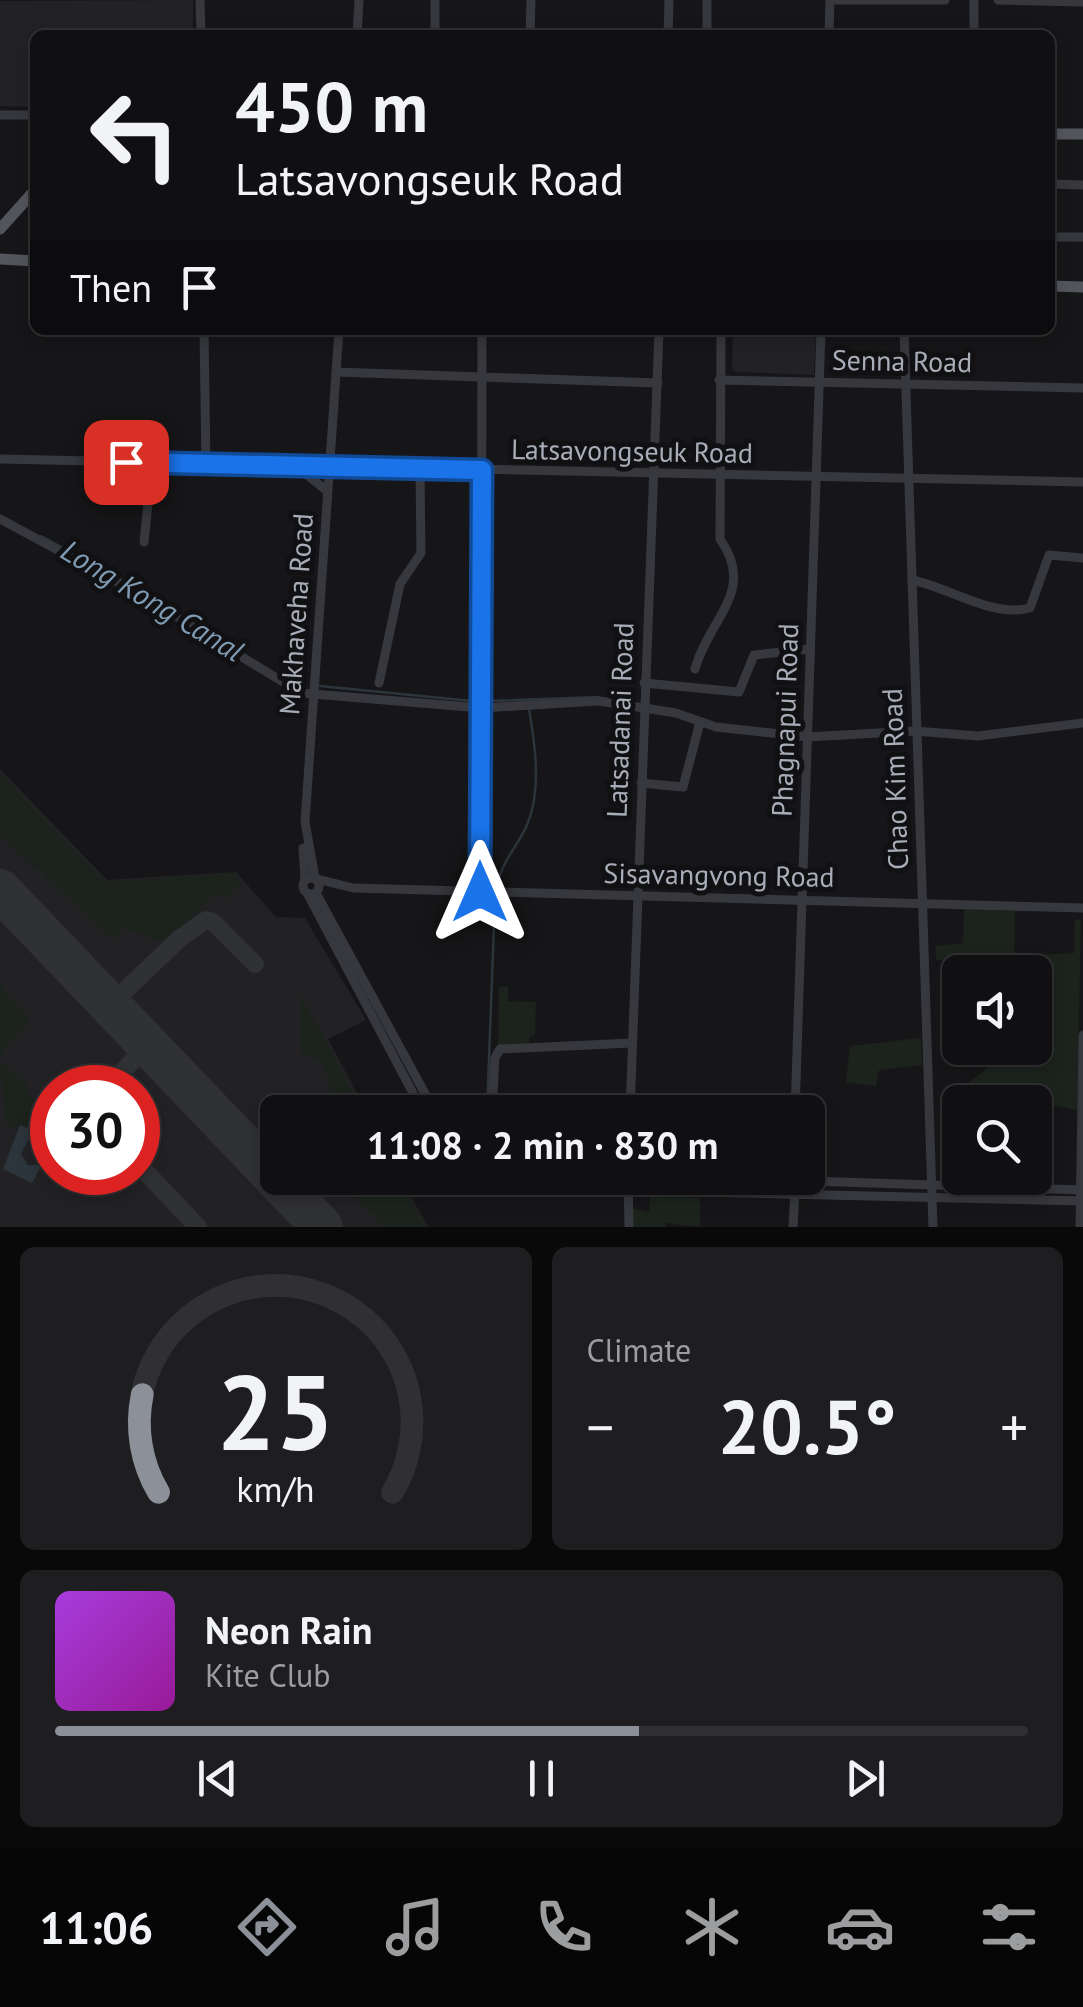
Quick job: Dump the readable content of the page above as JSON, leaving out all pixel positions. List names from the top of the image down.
{
  "streets": {
    "street": [
      "Senna Road",
      "Latsavongseuk Road",
      "Makhaveha Road",
      "Latsadanai Road",
      "Phagnapui Road",
      "Chao Kim Road",
      "Sisavangvong Road"
    ]
  },
  "crossings": [
    ["Senna Road", "Phagnapui Road"],
    ["Senna Road", "Chao Kim Road"],
    ["Latsavongseuk Road", "Makhaveha Road"],
    ["Latsavongseuk Road", "Latsadanai Road"],
    ["Latsavongseuk Road", "Phagnapui Road"],
    ["Latsavongseuk Road", "Chao Kim Road"],
    ["Latsadanai Road", "Sisavangvong Road"],
    ["Phagnapui Road", "Sisavangvong Road"],
    ["Chao Kim Road", "Sisavangvong Road"]
  ],
  "water": ["Long Kong Canal"],
  "page": {
    "turn": ["450 m", "Latsavongseuk Road"],
    "then": "Then",
    "limit": "30",
    "trip": "11:08 · 2 min · 830 m",
    "tile": "Climate",
    "heat": ["−", "20.5°", "+"],
    "song": ["Neon Rain", "Kite Club"],
    "tabs": "11:06",
    "gauge": ["25", "km/h"]
  }
}
